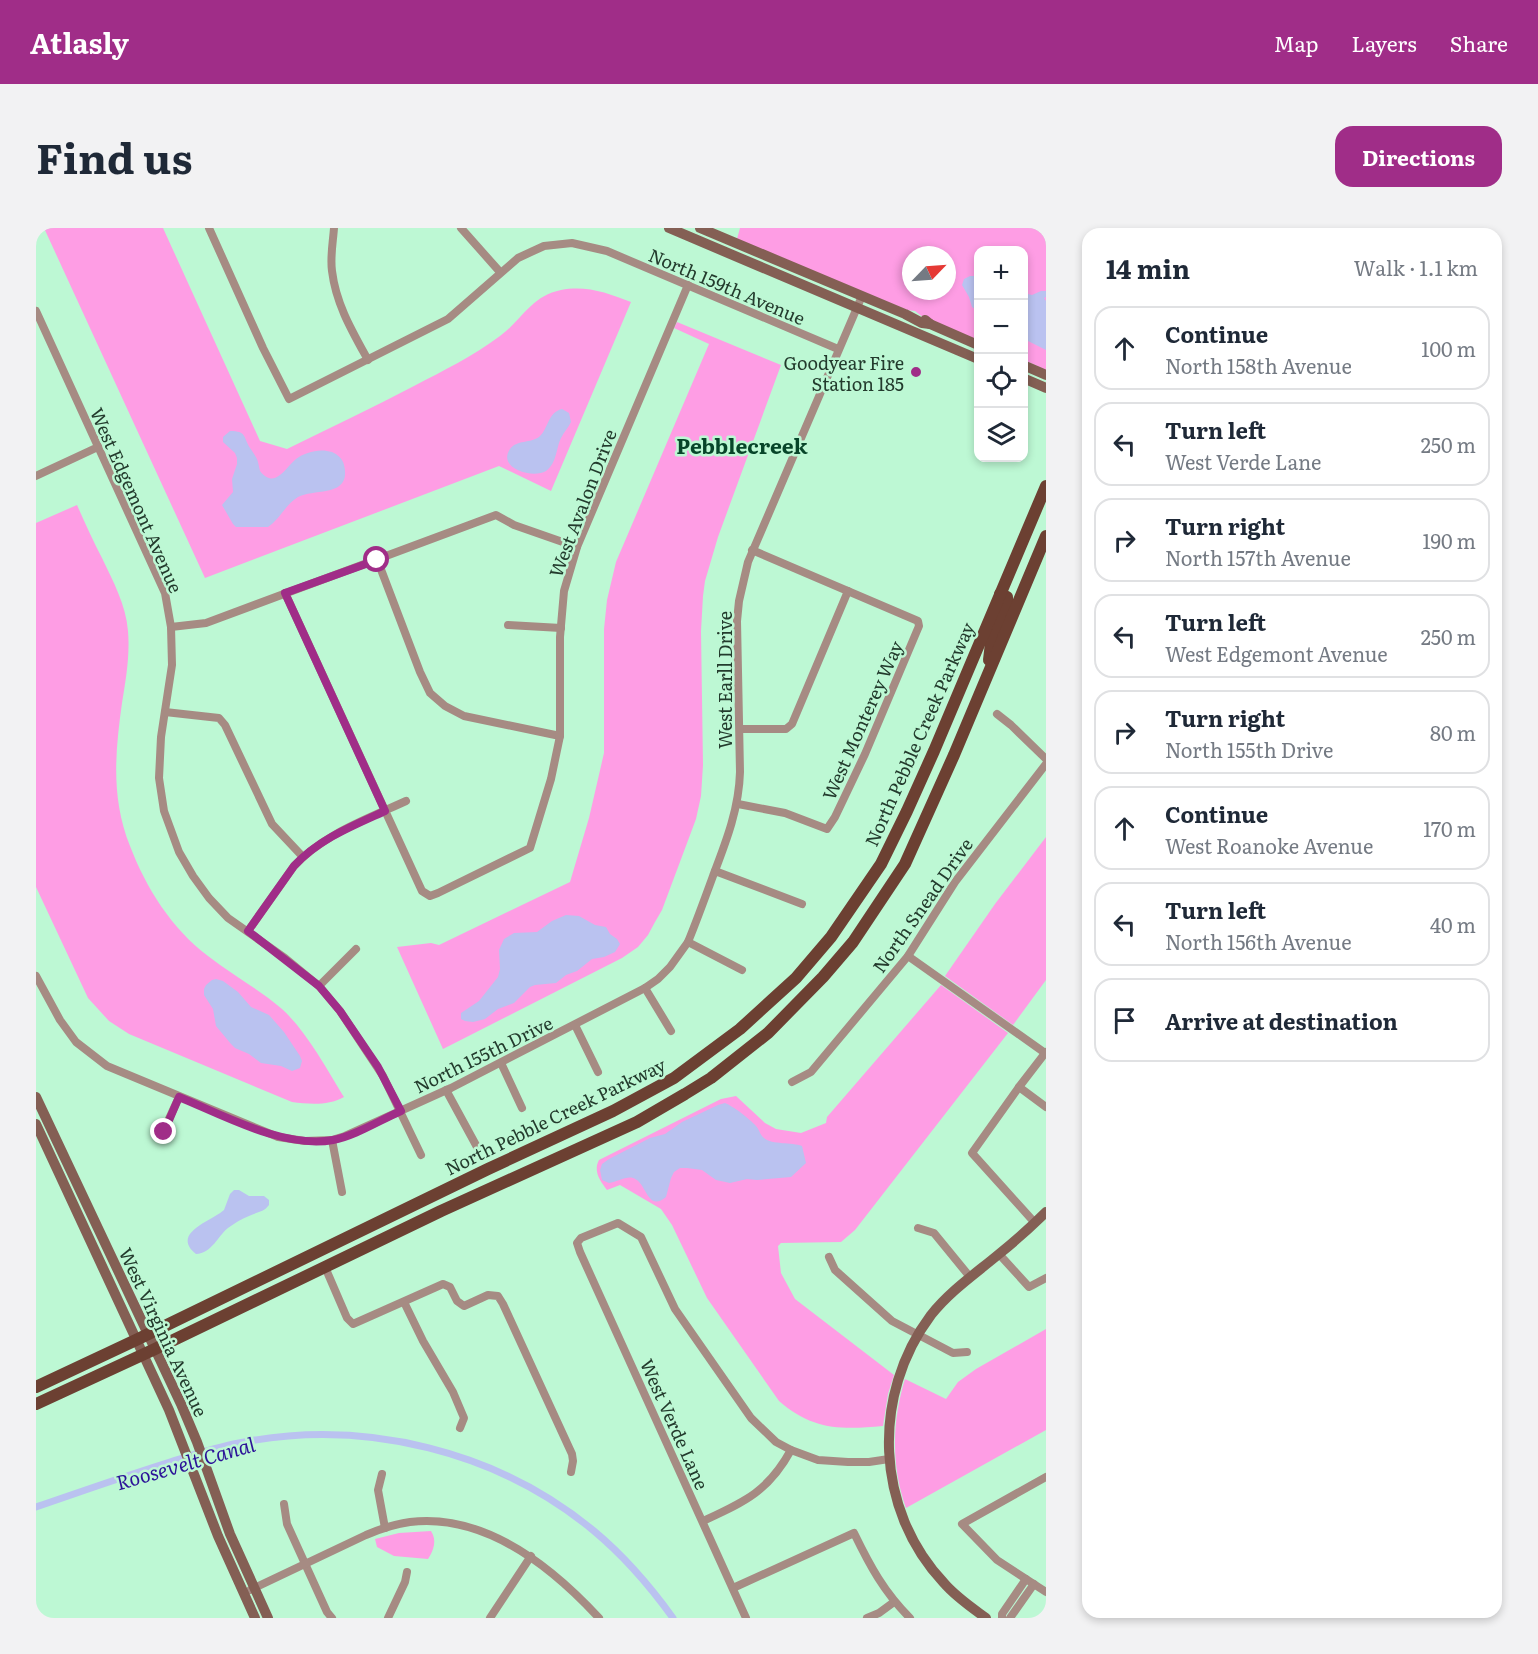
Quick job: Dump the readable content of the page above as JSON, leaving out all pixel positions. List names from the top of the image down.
{
  "streets": {
    "main road": ["North Pebble Creek Parkway"],
    "street": [
      "North 159th Avenue",
      "West Edgemont Avenue",
      "West Avalon Drive",
      "West Earll Drive",
      "West Monterey Way",
      "North Snead Drive",
      "North 155th Drive",
      "West Virginia Avenue",
      "West Verde Lane"
    ]
  },
  "crossings": [
    ["North 159th Avenue", "West Avalon Drive"],
    ["North 159th Avenue", "West Earll Drive"],
    ["West Edgemont Avenue", "North 155th Drive"],
    ["West Earll Drive", "West Monterey Way"],
    ["West Earll Drive", "North 155th Drive"],
    ["North Pebble Creek Parkway", "West Virginia Avenue"]
  ],
  "districts": ["Pebblecreek"],
  "water": ["Roosevelt Canal"],
  "places": ["Goodyear Fire Station 185"],
  "north": "top right",
  "page": {
    "header": "Atlasly",
    "nav": ["Map", "Layers", "Share"],
    "title": "Find us",
    "buttons": "Directions",
    "heading": ["14 min", "Walk · 1.1 km"],
    "map_buttons": ["+", "−"],
    "list": [
      ["Continue", "North 158th Avenue", "100 m"],
      ["Turn left", "West Verde Lane", "250 m"],
      ["Turn right", "North 157th Avenue", "190 m"],
      ["Turn left", "West Edgemont Avenue", "250 m"],
      ["Turn right", "North 155th Drive", "80 m"],
      ["Continue", "West Roanoke Avenue", "170 m"],
      ["Turn left", "North 156th Avenue", "40 m"],
      "Arrive at destination"
    ]
  }
}
